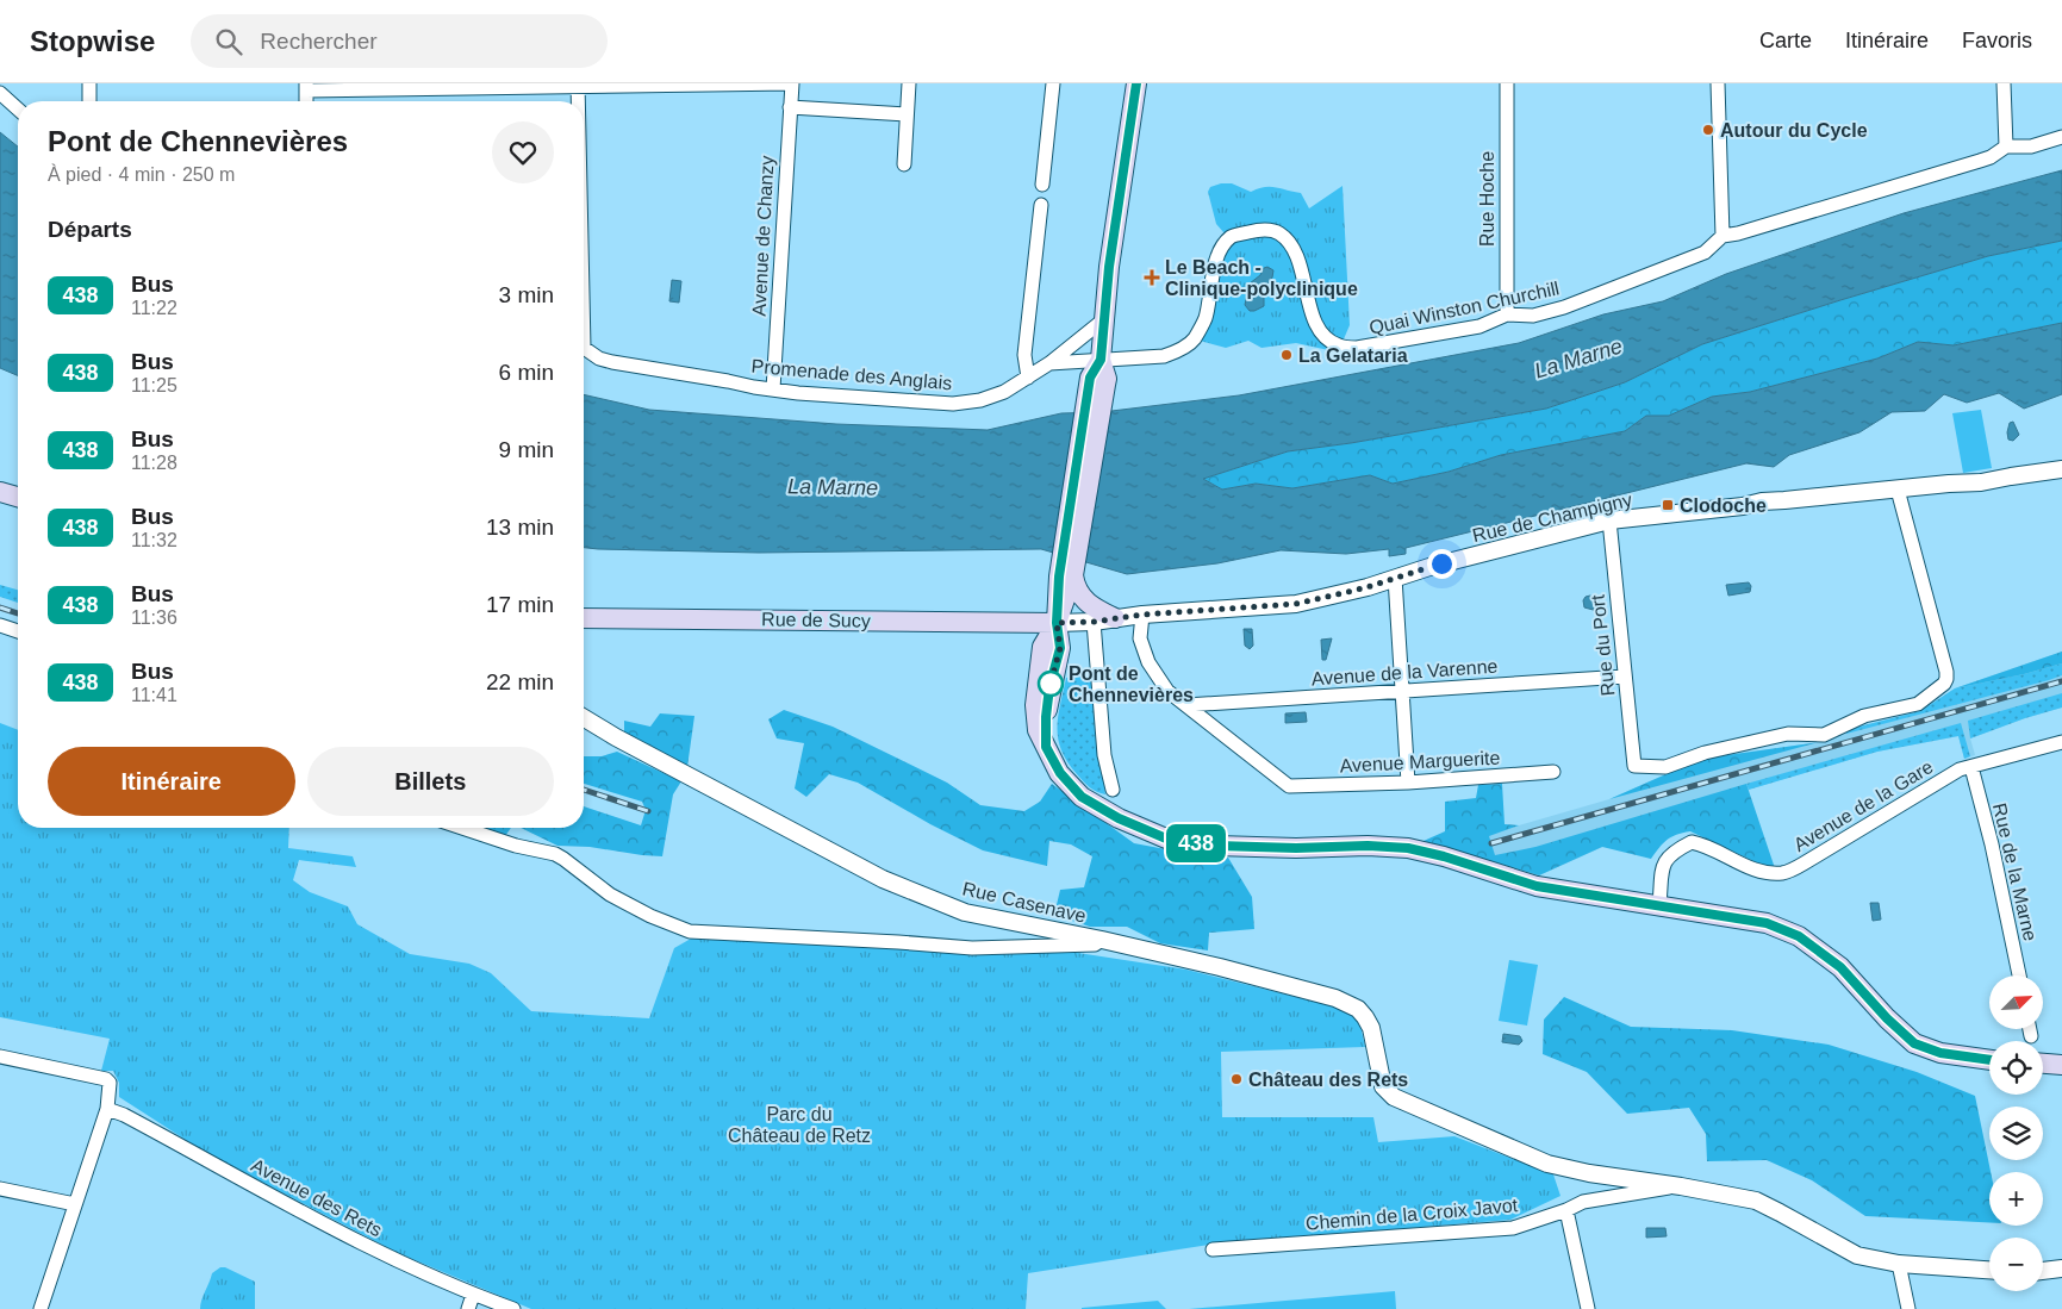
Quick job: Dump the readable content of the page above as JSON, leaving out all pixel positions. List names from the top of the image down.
{
  "streets": {
    "main road": ["Rue de Sucy"],
    "street": [
      "Rue Hoche",
      "Avenue de Chanzy",
      "Quai Winston Churchill",
      "Promenade des Anglais",
      "Rue de Champigny",
      "Rue du Port",
      "Avenue de la Varenne",
      "Avenue Marguerite",
      "Avenue de la Gare",
      "Rue de la Marne",
      "Rue Casenave",
      "Avenue des Rets",
      "Chemin de la Croix Javot"
    ]
  },
  "crossings": [
    ["Rue Hoche", "Quai Winston Churchill"],
    ["Avenue de Chanzy", "Promenade des Anglais"],
    ["Quai Winston Churchill", "Promenade des Anglais"],
    ["Rue de Champigny", "Rue de Sucy"],
    ["Rue de Champigny", "Rue du Port"],
    ["Rue du Port", "Avenue de la Varenne"],
    ["Avenue de la Varenne", "Avenue Marguerite"],
    ["Avenue de la Gare", "Rue de la Marne"],
    ["Rue Casenave", "Chemin de la Croix Javot"]
  ],
  "water": ["La Marne"],
  "parks": ["Parc du Château de Retz"],
  "places": {
    "other": [
      "Autour du Cycle",
      "La Gelataria",
      "Pont de Chennevières",
      "Château des Rets"
    ],
    "health": ["Le Beach - Clinique-polyclinique"],
    "transit": ["Clodoche"]
  },
  "lines": ["bus line 438"],
  "north": "top right",
  "page": {
    "header": "Stopwise",
    "search": "Rechercher",
    "nav": ["Carte", "Itinéraire", "Favoris"],
    "on_map": "438",
    "heading": [
      ["Pont de Chennevières", "À pied · 4 min · 250 m"],
      "Départs"
    ],
    "list": [
      {
        "mark": "438",
        "name": "Bus",
        "note": "11:22",
        "value": "3 min"
      },
      {
        "mark": "438",
        "name": "Bus",
        "note": "11:25",
        "value": "6 min"
      },
      {
        "mark": "438",
        "name": "Bus",
        "note": "11:28",
        "value": "9 min"
      },
      {
        "mark": "438",
        "name": "Bus",
        "note": "11:32",
        "value": "13 min"
      },
      {
        "mark": "438",
        "name": "Bus",
        "note": "11:36",
        "value": "17 min"
      },
      {
        "mark": "438",
        "name": "Bus",
        "note": "11:41",
        "value": "22 min"
      }
    ],
    "buttons": ["Itinéraire", "Billets"],
    "map_buttons": ["+", "−"]
  }
}
